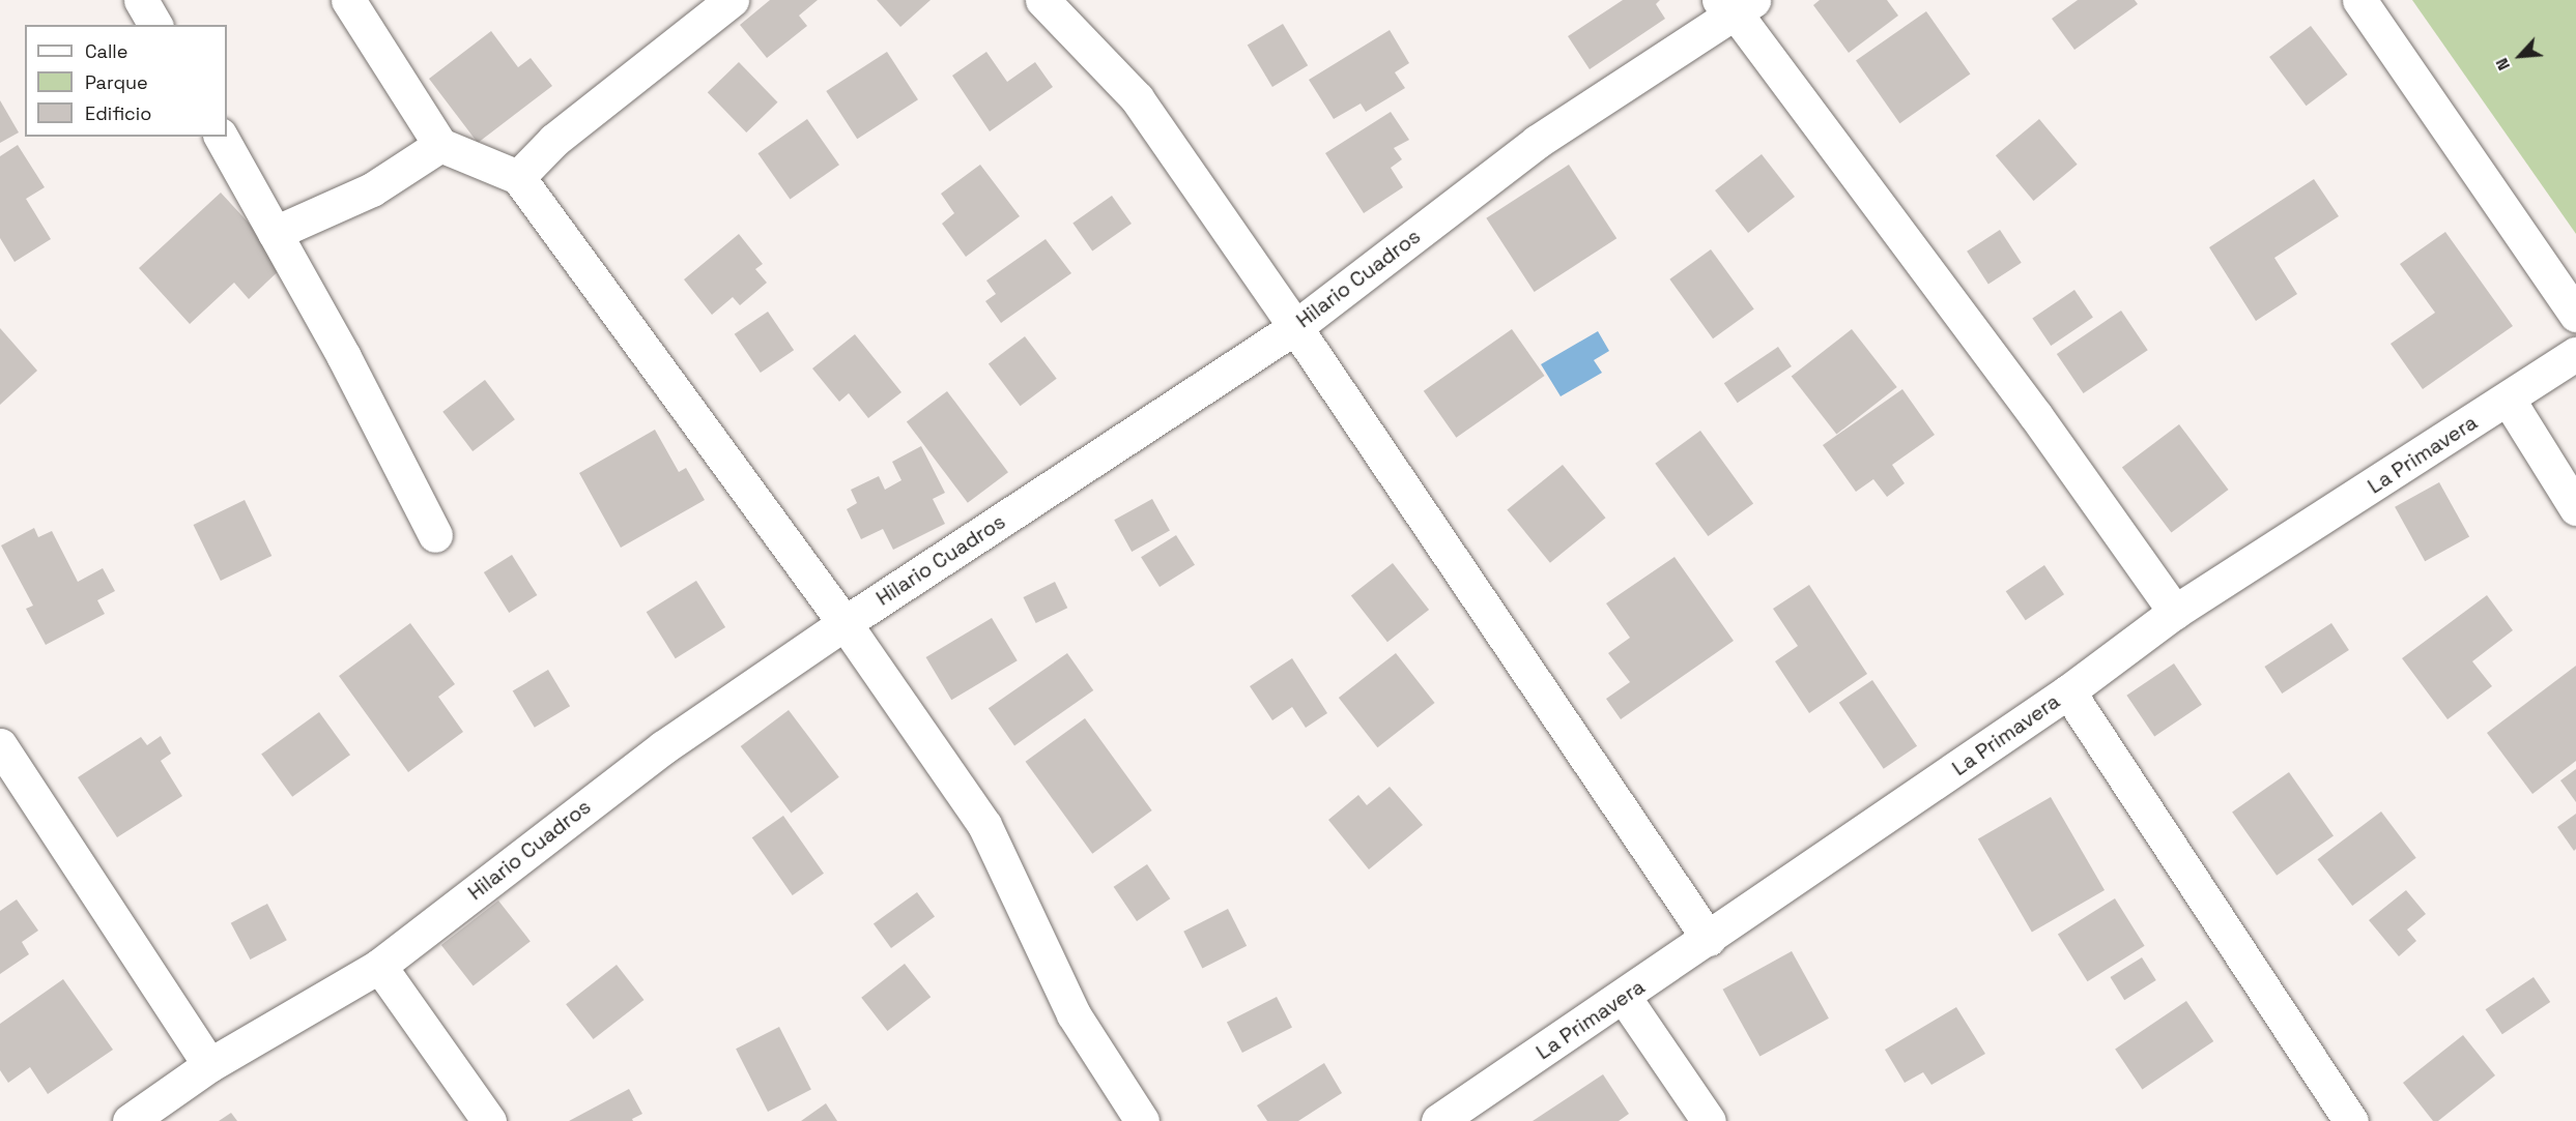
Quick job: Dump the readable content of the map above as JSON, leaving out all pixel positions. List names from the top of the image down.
{
  "streets": {
    "street": ["Hilario Cuadros", "La Primavera"]
  },
  "legend": ["Calle", "Parque", "Edificio"],
  "north": "bottom left"
}
